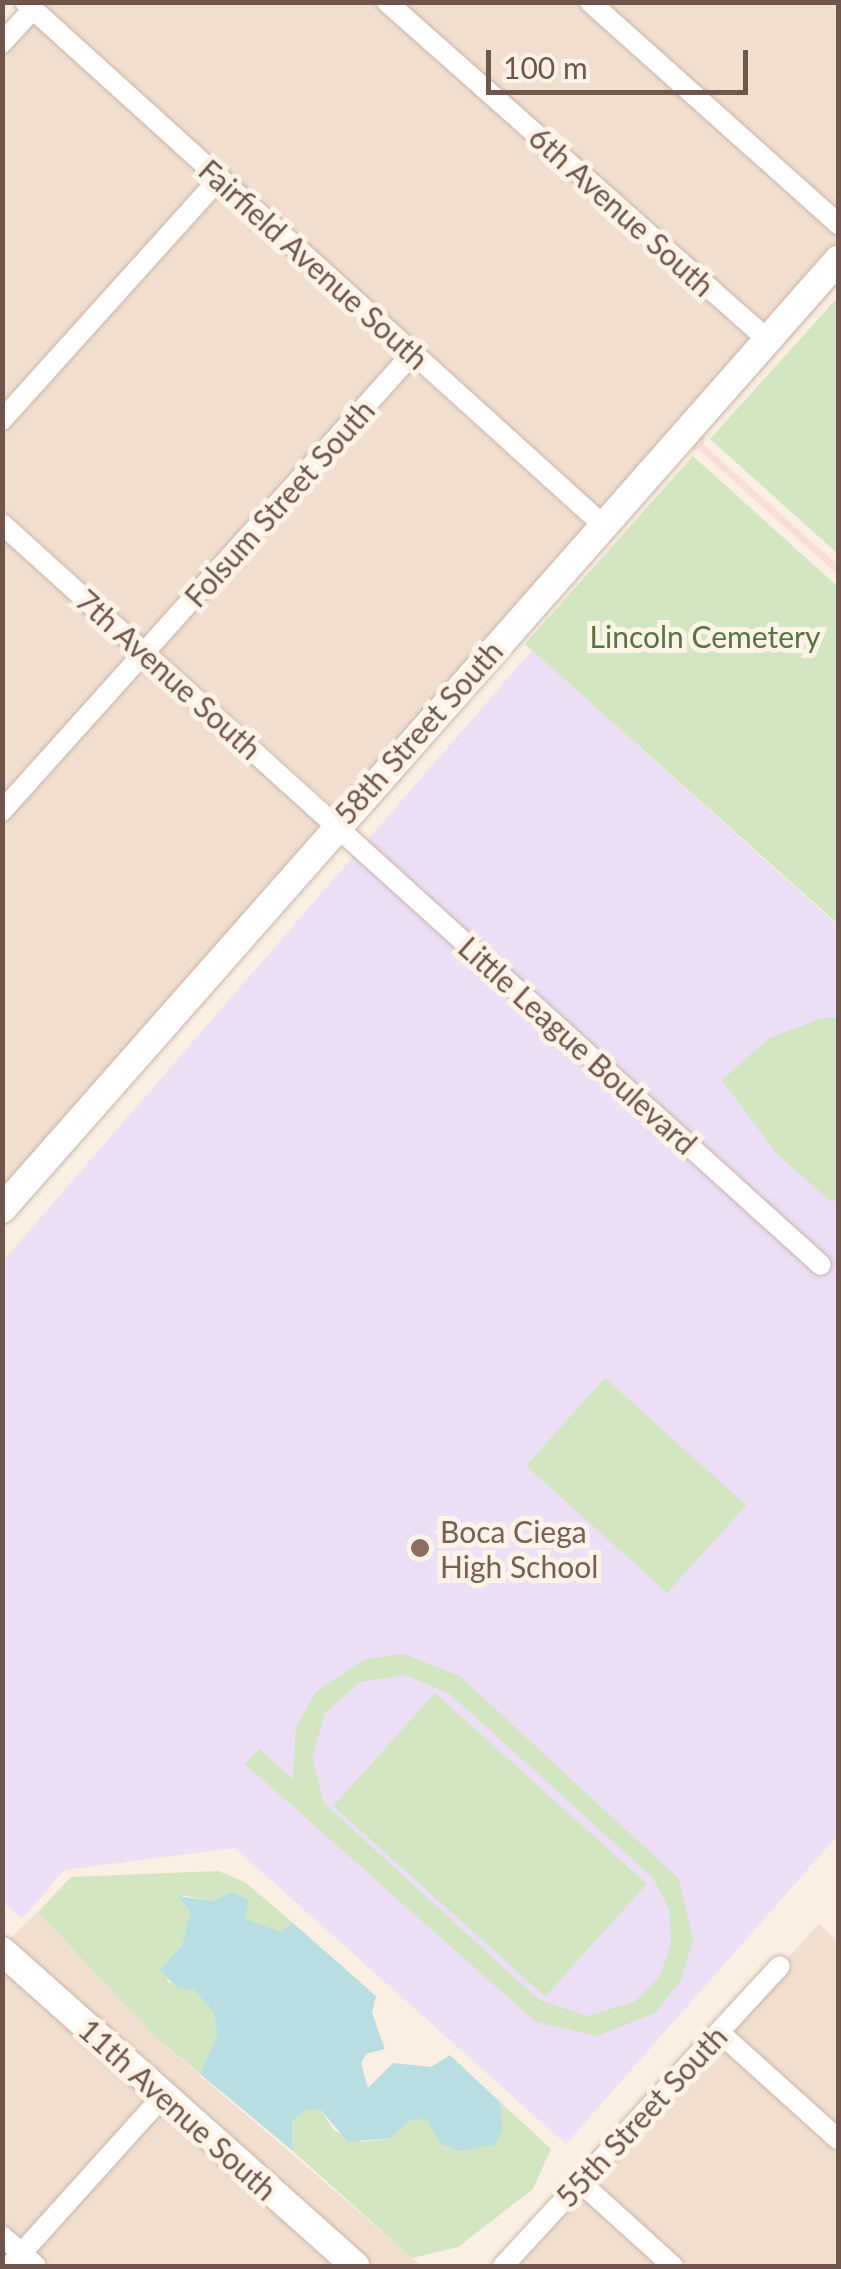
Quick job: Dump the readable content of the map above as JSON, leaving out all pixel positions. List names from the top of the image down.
{
  "streets": {
    "street": [
      "6th Avenue South",
      "Fairfield Avenue South",
      "Folsum Street South",
      "7th Avenue South",
      "58th Street South",
      "Little League Boulevard",
      "11th Avenue South",
      "55th Street South"
    ]
  },
  "crossings": [
    ["6th Avenue South", "58th Street South"],
    ["Fairfield Avenue South", "Folsum Street South"],
    ["Fairfield Avenue South", "58th Street South"],
    ["Folsum Street South", "7th Avenue South"],
    ["7th Avenue South", "58th Street South"],
    ["7th Avenue South", "Little League Boulevard"],
    ["58th Street South", "Little League Boulevard"]
  ],
  "parks": ["Lincoln Cemetery"],
  "places": ["Boca Ciega High School"],
  "scale_bar": "100 m"
}
